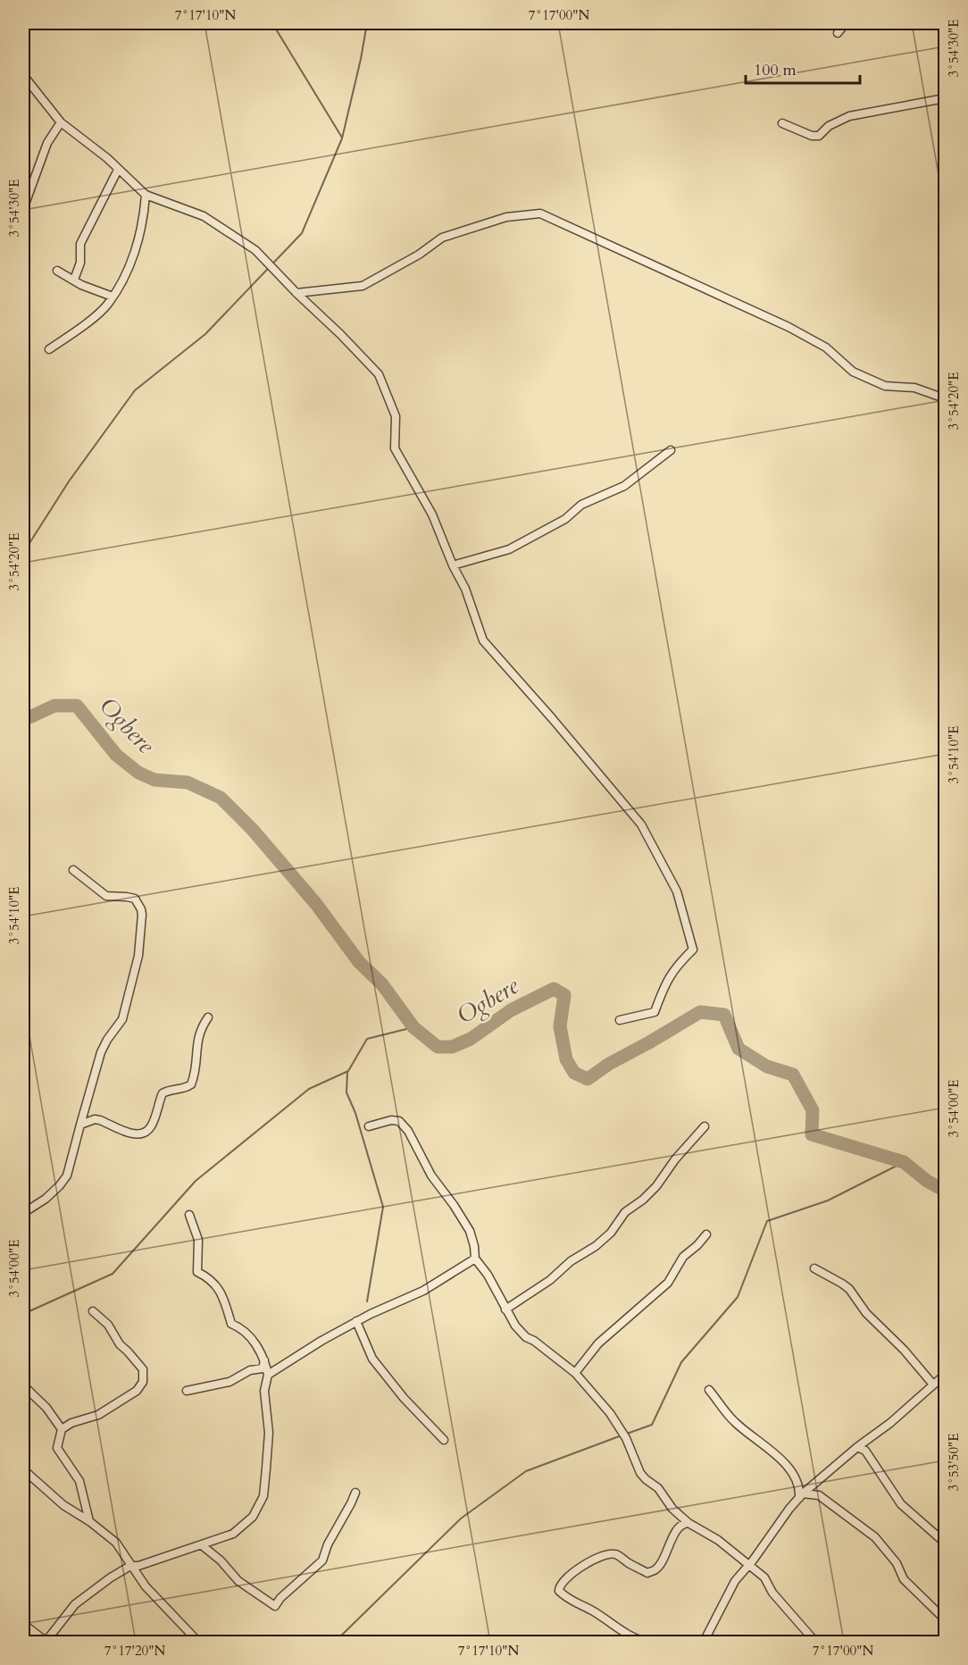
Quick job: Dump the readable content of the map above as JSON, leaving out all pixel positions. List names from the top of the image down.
{
  "water": ["Ogbere"],
  "scale_bar": "100 m",
  "coordinates": [
    "7°17'10\"N",
    "7°17'00\"N",
    "3°54'30\"E",
    "3°54'20\"E",
    "3°54'10\"E",
    "3°54'00\"E",
    "3°53'50\"E",
    "7°17'20\"N"
  ]
}
